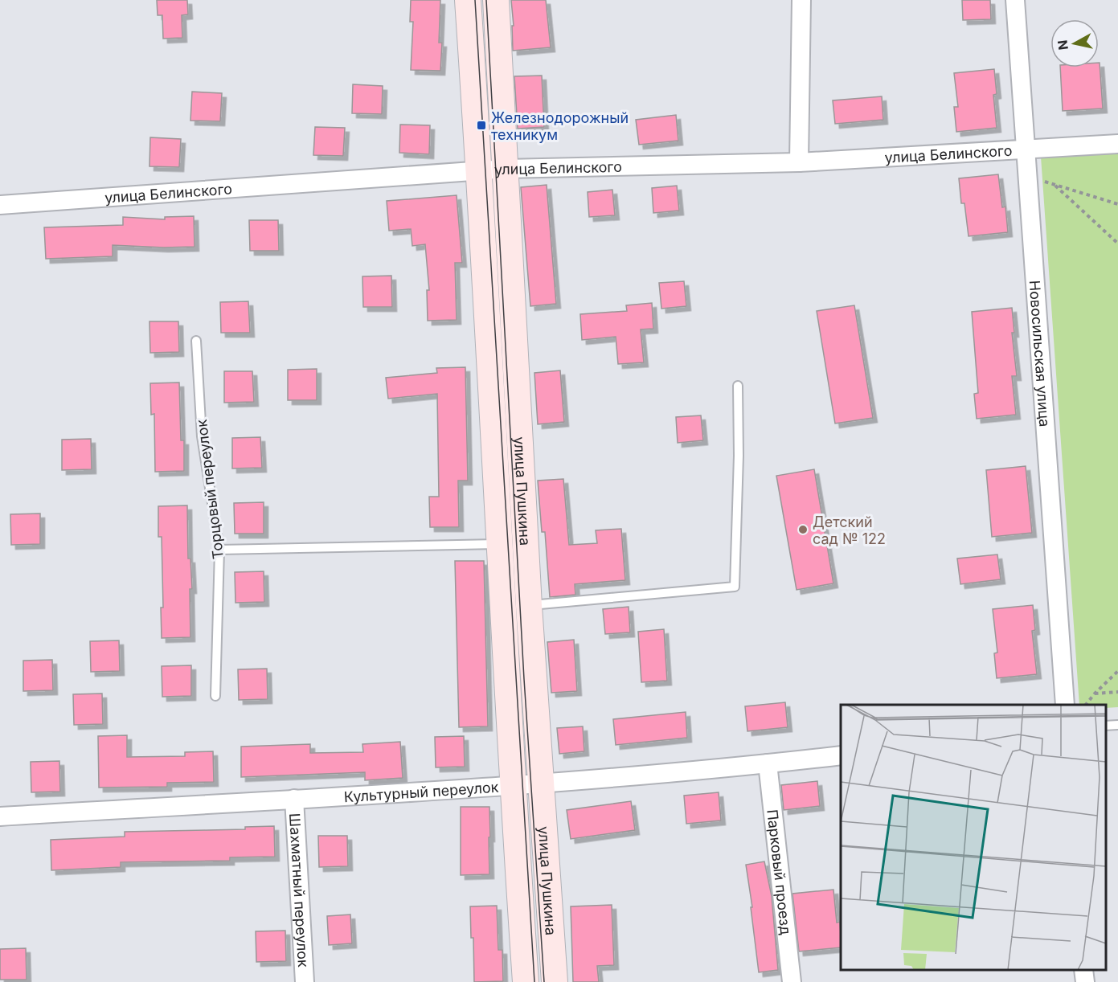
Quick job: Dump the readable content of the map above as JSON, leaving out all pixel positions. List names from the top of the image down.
{
  "streets": {
    "main road": ["улица Пушкина"],
    "street": [
      "улица Белинского",
      "Новосильская улица",
      "Культурный переулок",
      "Парковый проезд",
      "Шахматный переулок"
    ],
    "lane": ["Торцовый переулок"]
  },
  "crossings": [
    ["улица Белинского", "Новосильская улица"],
    ["улица Белинского", "улица Пушкина"],
    ["улица Пушкина", "Культурный переулок"],
    ["Культурный переулок", "Парковый проезд"],
    ["Культурный переулок", "Шахматный переулок"]
  ],
  "places": {
    "transit": ["Железнодорожный техникум"],
    "other": ["Детский сад № 122"]
  },
  "north": "left"
}
